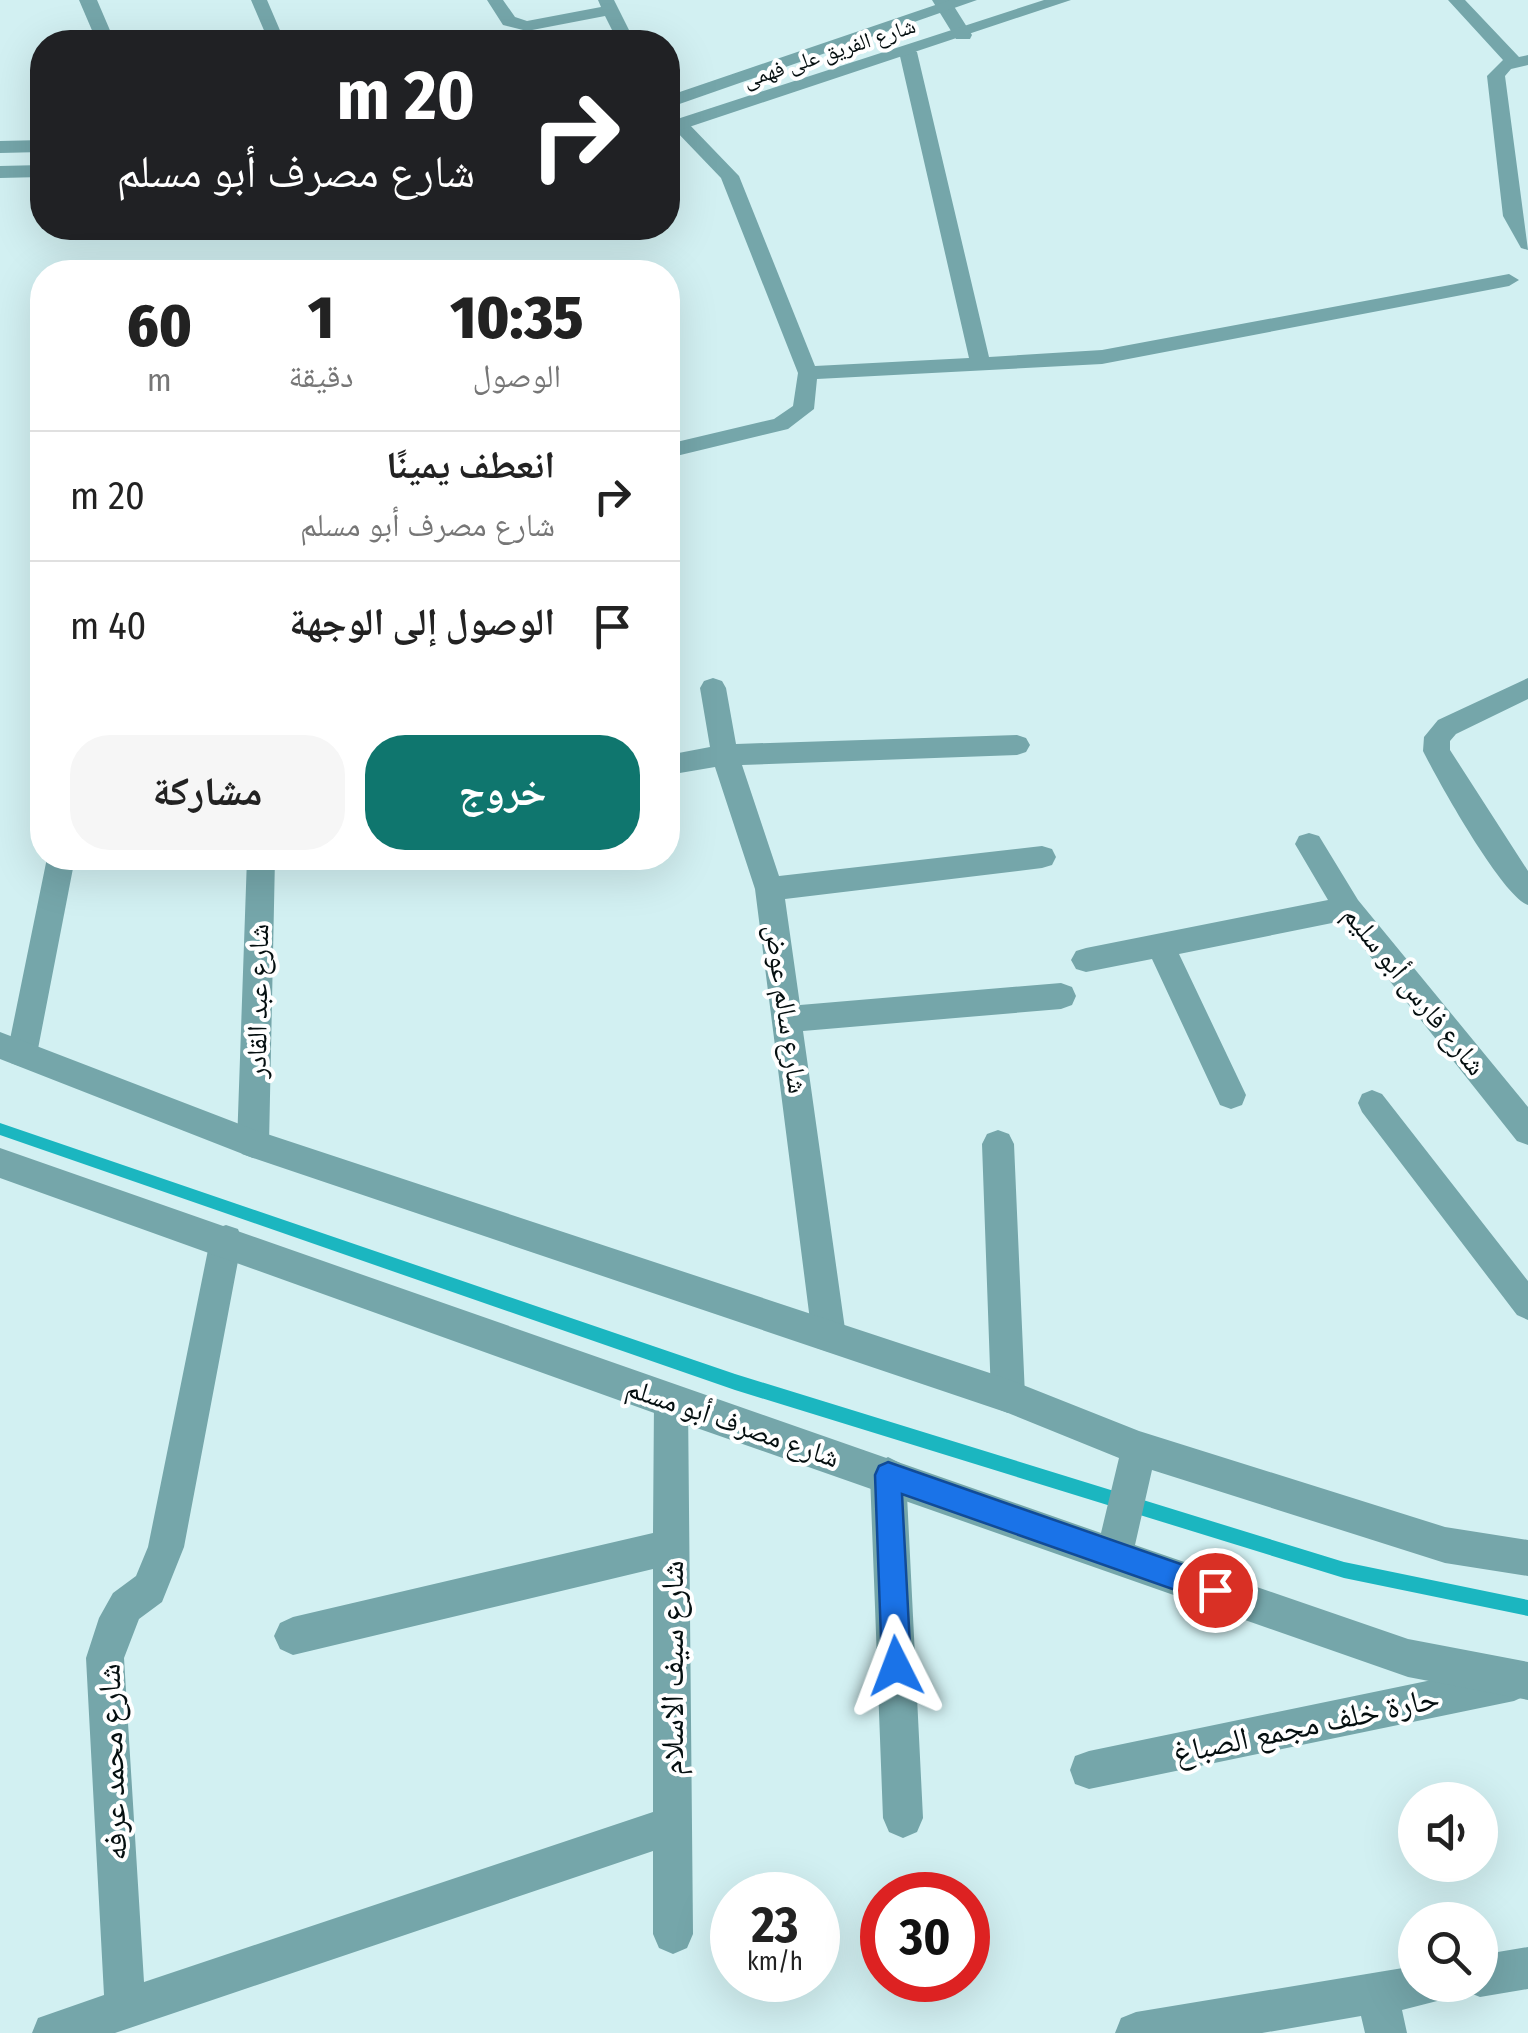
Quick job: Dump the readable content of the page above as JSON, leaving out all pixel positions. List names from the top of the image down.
{
  "streets": {
    "street": [
      "شارع الفريق على فهمى",
      "شارع فارس أبو سليم",
      "شارع عبد القادر",
      "شارع سالم عوض",
      "شارع مصرف أبو مسلم",
      "شارع سيف الاسلام",
      "حارة خلف مجمع الصباغ",
      "شارع محمد عرفه"
    ]
  },
  "crossings": [
    ["شارع مصرف أبو مسلم", "شارع سيف الاسلام"],
    ["شارع مصرف أبو مسلم", "حارة خلف مجمع الصباغ"],
    ["شارع مصرف أبو مسلم", "شارع محمد عرفه"]
  ],
  "page": {
    "turn": ["20 m", "شارع مصرف أبو مسلم"],
    "eta": [
      "10:35",
      "الوصول",
      "1",
      "دقيقة",
      "60",
      "m"
    ],
    "list": [
      {
        "name": "انعطف يمينًا",
        "note": "شارع مصرف أبو مسلم",
        "value": "20 m"
      },
      {
        "name": "الوصول إلى الوجهة",
        "value": "40 m"
      }
    ],
    "buttons": ["خروج", "مشاركة"],
    "speed": "23 km/h",
    "limit": "30"
  }
}
